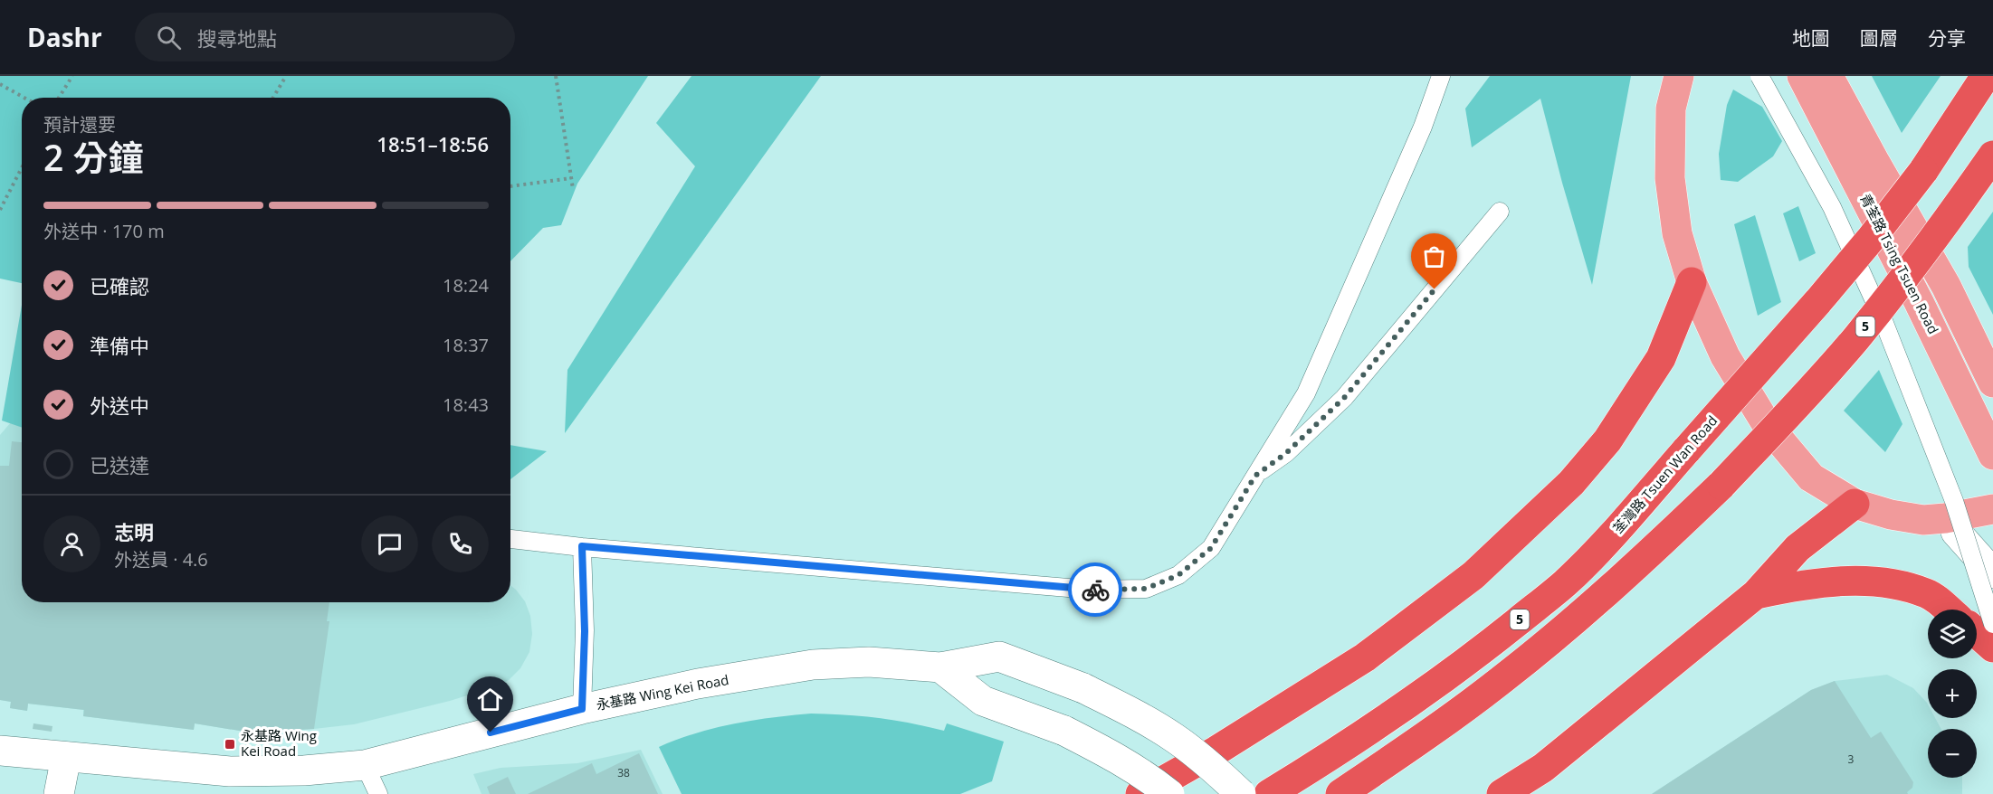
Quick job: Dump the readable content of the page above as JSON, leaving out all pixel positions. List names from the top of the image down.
{
  "streets": {
    "highway": ["5", "荃灣路 Tsuen Wan Road"],
    "main road": ["青荃路 Tsing Tsuen Road"],
    "street": ["永基路 Wing Kei Road"]
  },
  "places": {
    "transit": ["永基路 Wing Kei Road"]
  },
  "house_numbers": ["3", "38"],
  "page": {
    "header": "Dashr",
    "search": "搜尋地點",
    "nav": ["地圖", "圖層", "分享"],
    "heading": ["2 分鐘", "預計還要", "18:51–18:56"],
    "panel": ["志明", "外送員 · 4.6"],
    "bar": "外送中 · 170 m",
    "list": [
      ["已確認", "18:24"],
      ["準備中", "18:37"],
      ["外送中", "18:43"],
      "已送達"
    ],
    "map_buttons": ["+", "−"]
  }
}
